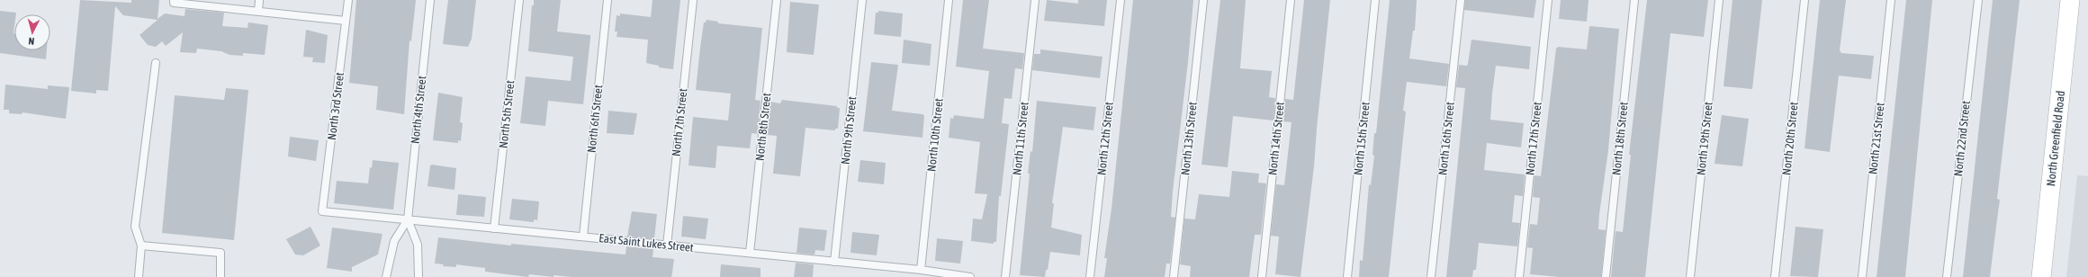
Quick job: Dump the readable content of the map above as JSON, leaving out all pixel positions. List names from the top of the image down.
{
  "streets": {
    "main road": ["North Greenfield Road"],
    "lane": [
      "North 3rd Street",
      "North 4th Street",
      "North 5th Street",
      "North 6th Street",
      "North 7th Street",
      "North 8th Street",
      "North 9th Street",
      "North 10th Street",
      "North 11th Street",
      "North 12th Street",
      "North 13th Street",
      "North 14th Street",
      "North 15th Street",
      "North 16th Street",
      "North 17th Street",
      "North 18th Street",
      "North 19th Street",
      "North 20th Street",
      "North 21st Street",
      "North 22nd Street",
      "East Saint Lukes Street"
    ]
  },
  "crossings": [
    ["North 3rd Street", "East Saint Lukes Street"],
    ["North 4th Street", "East Saint Lukes Street"],
    ["North 5th Street", "East Saint Lukes Street"],
    ["North 6th Street", "East Saint Lukes Street"],
    ["North 7th Street", "East Saint Lukes Street"],
    ["North 8th Street", "East Saint Lukes Street"],
    ["North 9th Street", "East Saint Lukes Street"],
    ["North 10th Street", "East Saint Lukes Street"]
  ],
  "north": "bottom"
}
